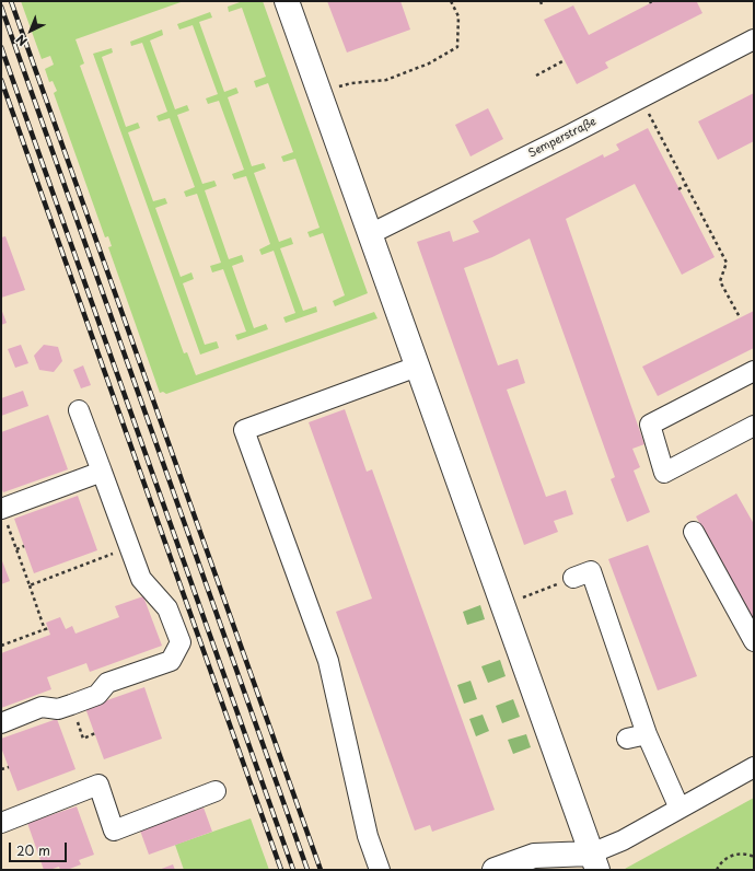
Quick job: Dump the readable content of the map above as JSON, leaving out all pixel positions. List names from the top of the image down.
{
  "streets": {
    "street": ["Semperstraße"]
  },
  "scale_bar": "20 m",
  "north": "bottom left"
}
